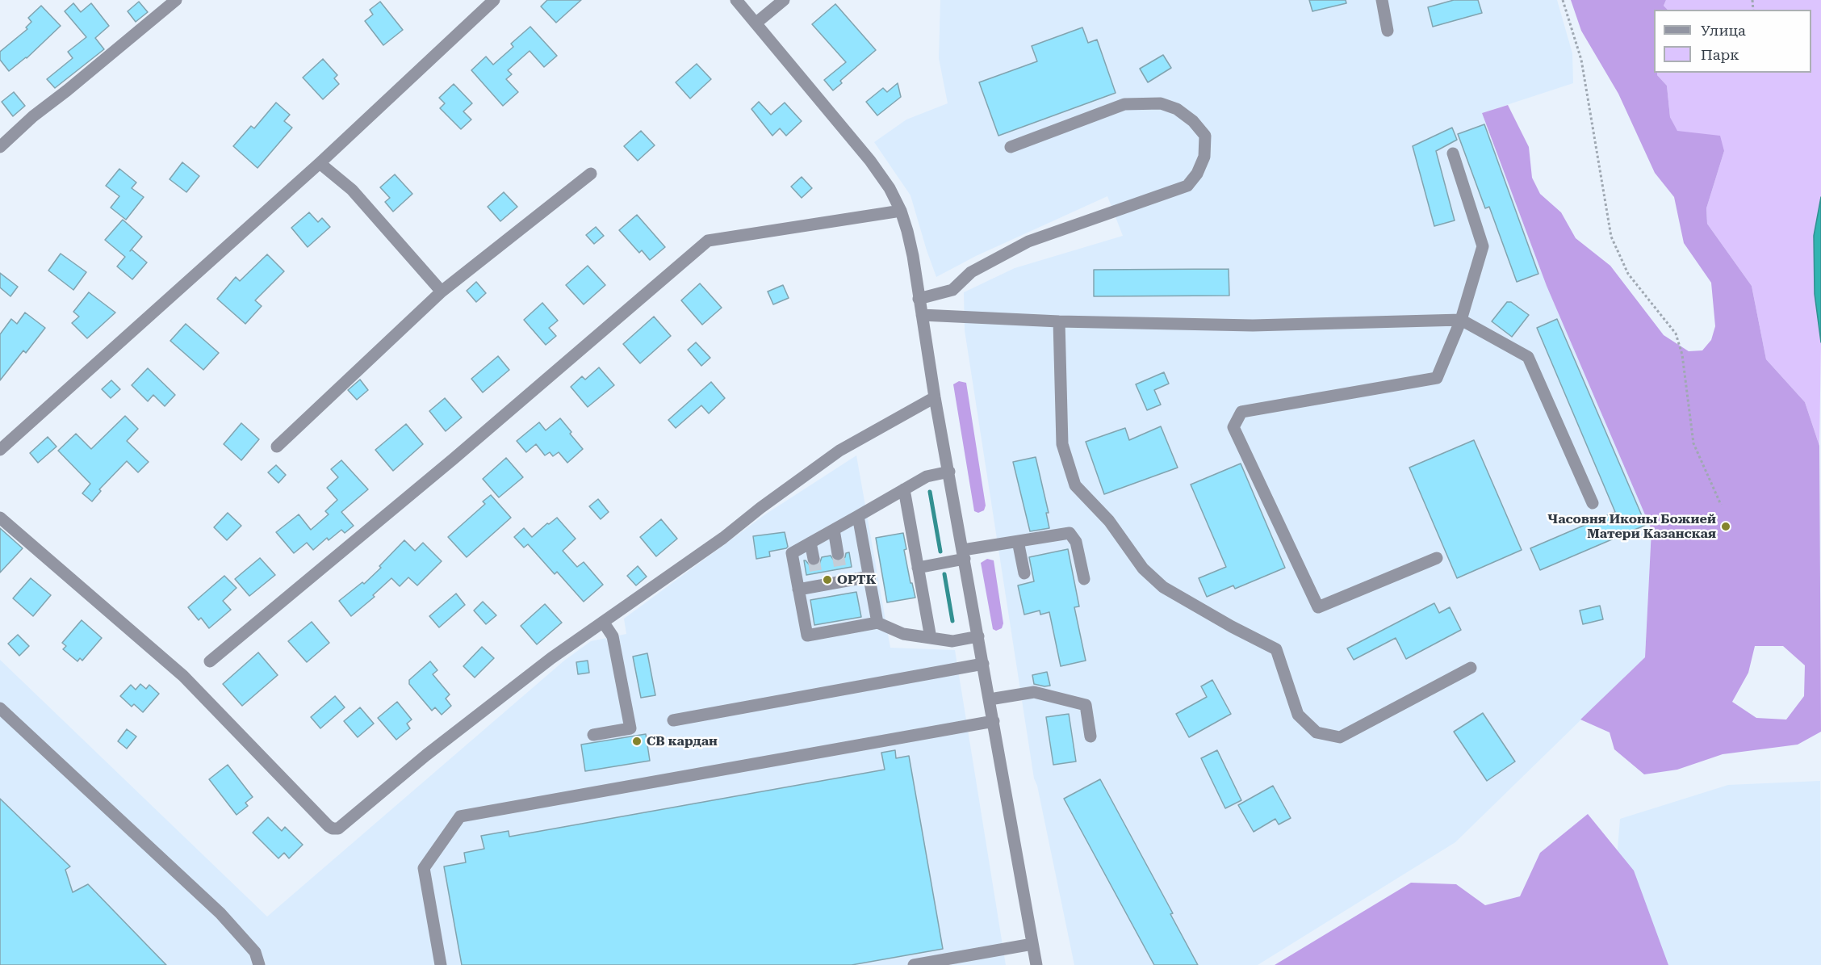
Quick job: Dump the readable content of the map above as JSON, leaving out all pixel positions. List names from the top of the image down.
{
  "places": ["Часовня Иконы Божией Матери Казанская", "ОРТК", "СВ кардан"],
  "legend": ["Улица", "Парк"]
}
